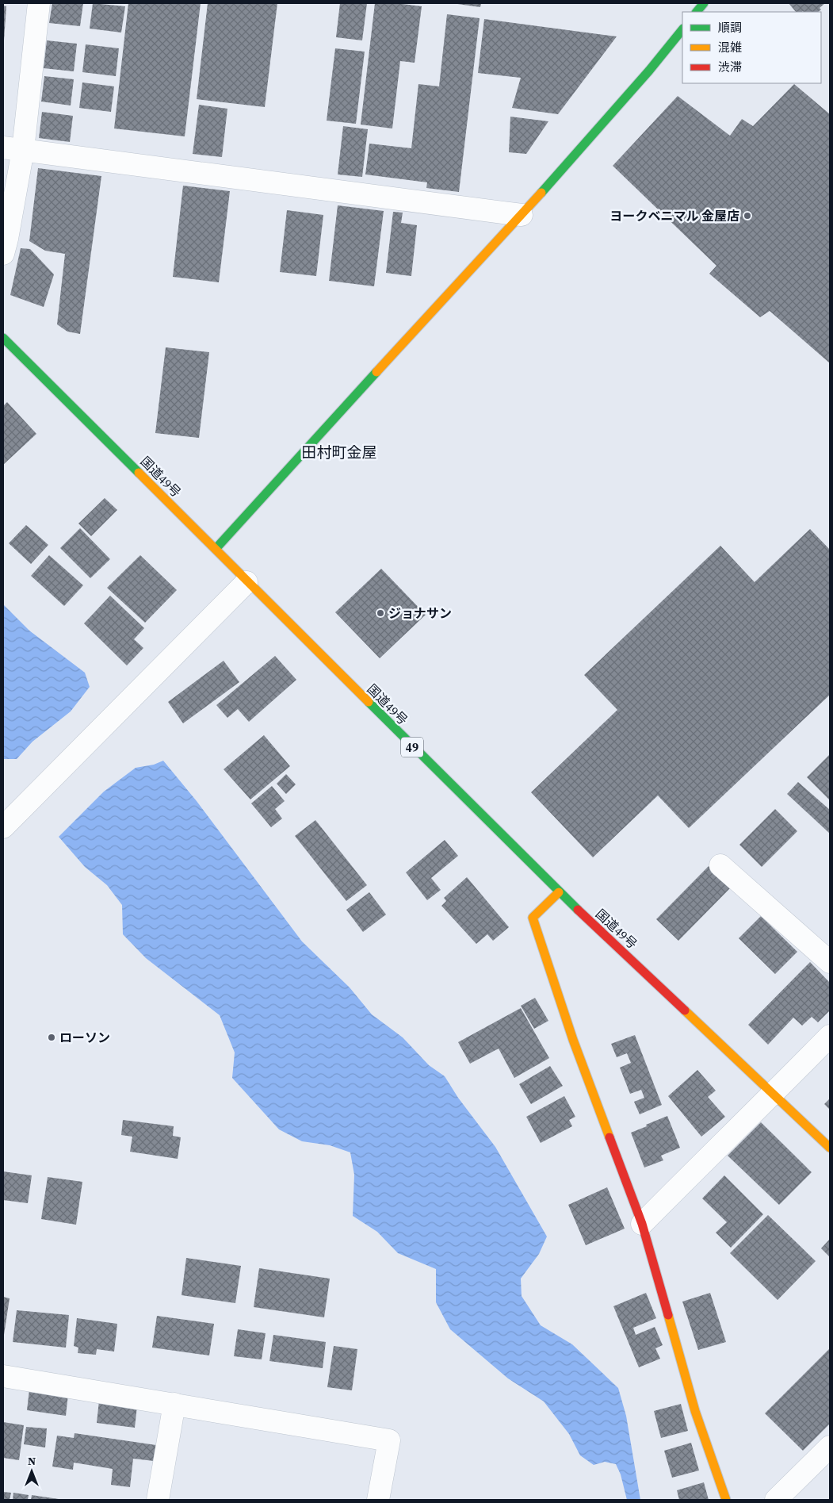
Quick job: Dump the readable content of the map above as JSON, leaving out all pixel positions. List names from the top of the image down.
{
  "streets": {
    "main road": ["国道49号", "49"]
  },
  "districts": ["田村町金屋"],
  "places": ["ヨークベニマル 金屋店", "ジョナサン", "ローソン"],
  "legend": ["順調", "混雑", "渋滞"],
  "north": "top"
}
